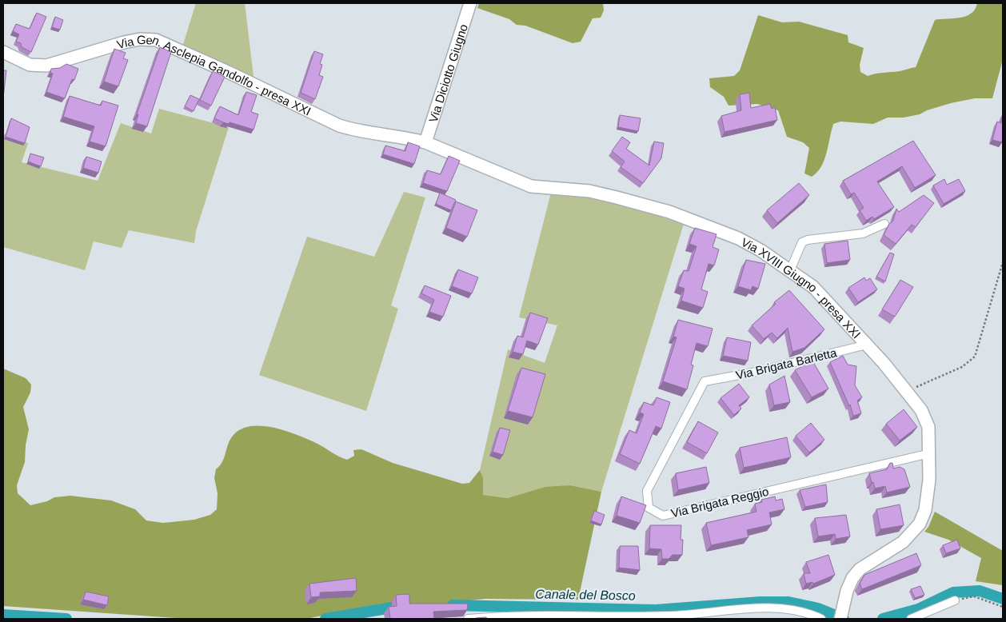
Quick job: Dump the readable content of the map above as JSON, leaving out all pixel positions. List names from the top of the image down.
{
  "streets": {
    "main road": ["Via Diciotto Giugno", "Via Gen. Asclepia Gandolfo - presa XXI", "Via XVIII Giugno - presa XXI"],
    "street": ["Via Brigata Barletta", "Via Brigata Reggio"]
  },
  "crossings": [
    ["Via Diciotto Giugno", "Via Gen. Asclepia Gandolfo - presa XXI"],
    ["Via Diciotto Giugno", "Via XVIII Giugno - presa XXI"],
    ["Via Gen. Asclepia Gandolfo - presa XXI", "Via XVIII Giugno - presa XXI"],
    ["Via XVIII Giugno - presa XXI", "Via Brigata Barletta"],
    ["Via XVIII Giugno - presa XXI", "Via Brigata Reggio"],
    ["Via Brigata Barletta", "Via Brigata Reggio"]
  ],
  "water": ["Canale del Bosco"]
}
